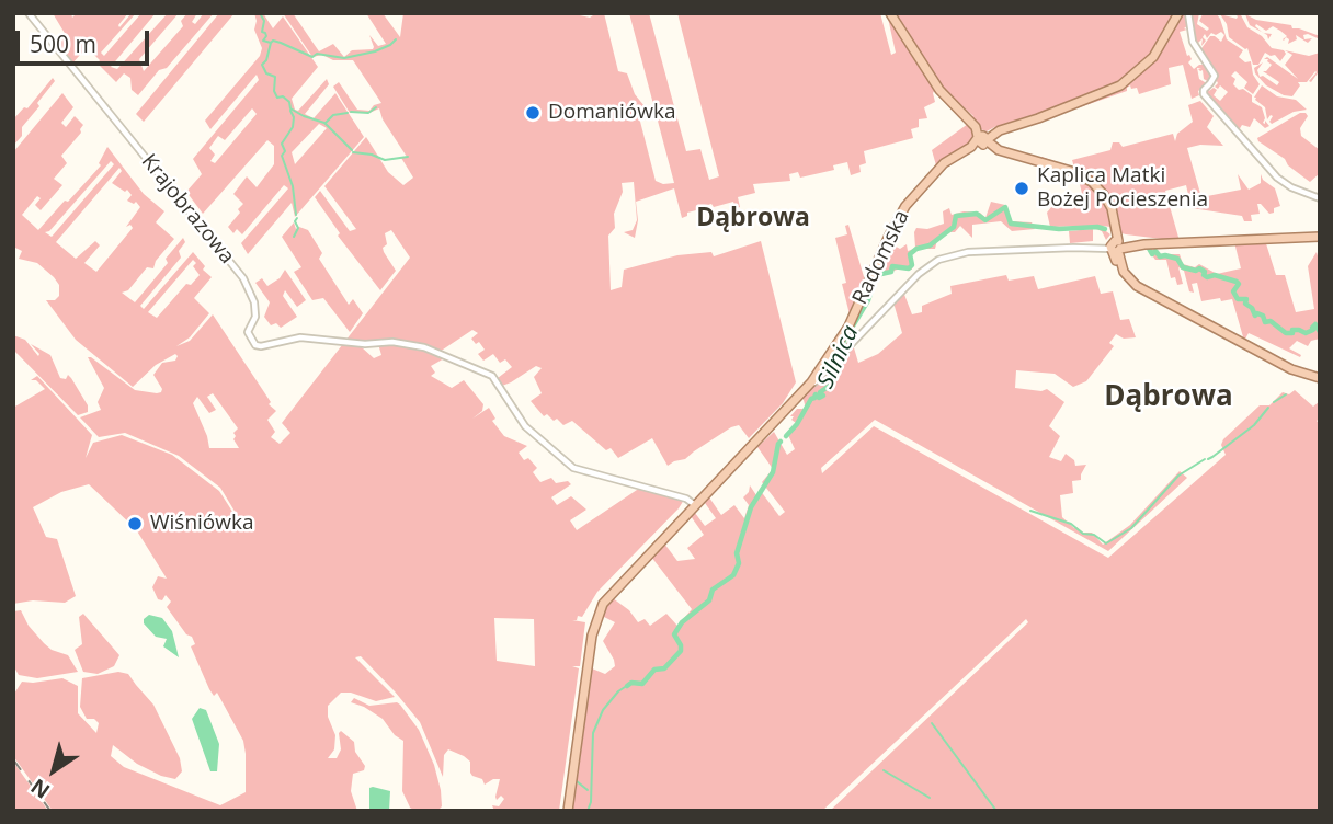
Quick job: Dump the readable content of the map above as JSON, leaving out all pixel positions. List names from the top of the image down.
{
  "streets": {
    "main road": ["Radomska"],
    "street": ["Krajobrazowa"]
  },
  "districts": ["Dąbrowa", "Dąbrowa"],
  "water": ["Silnica"],
  "places": ["Domaniówka", "Kaplica Matki Bożej Pocieszenia", "Wiśniówka"],
  "scale_bar": "500 m",
  "north": "bottom left"
}
